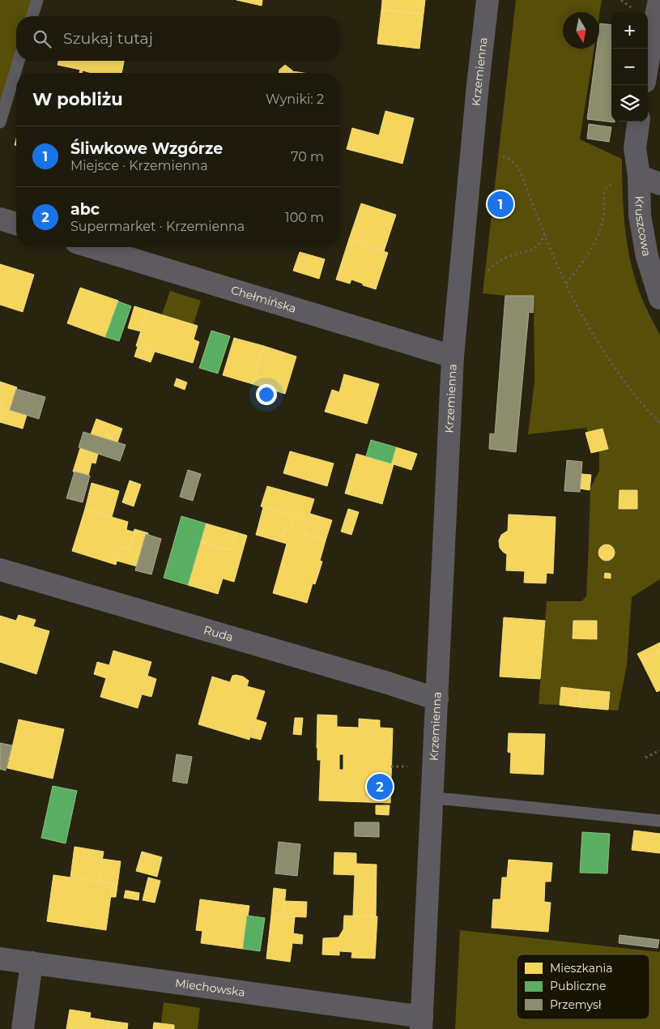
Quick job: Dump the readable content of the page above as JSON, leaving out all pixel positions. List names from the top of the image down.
{
  "streets": {
    "street": [
      "Krzemienna",
      "Kruszcowa",
      "Chełmińska",
      "Ruda",
      "Miechowska"
    ]
  },
  "crossings": [
    ["Krzemienna", "Chełmińska"],
    ["Krzemienna", "Ruda"],
    ["Krzemienna", "Miechowska"]
  ],
  "legend": ["Mieszkania", "Publiczne", "Przemysł"],
  "north": "bottom",
  "page": {
    "map_buttons": ["+", "−"],
    "search": "Szukaj tutaj",
    "heading": ["W pobliżu", "Wyniki: 2"],
    "list": [
      {
        "mark": "1",
        "name": "Śliwkowe Wzgórze",
        "note": "Miejsce · Krzemienna",
        "value": "70 m"
      },
      {
        "mark": "2",
        "name": "abc",
        "note": "Supermarket · Krzemienna",
        "value": "100 m"
      }
    ],
    "pins": ["1", "2"]
  }
}
